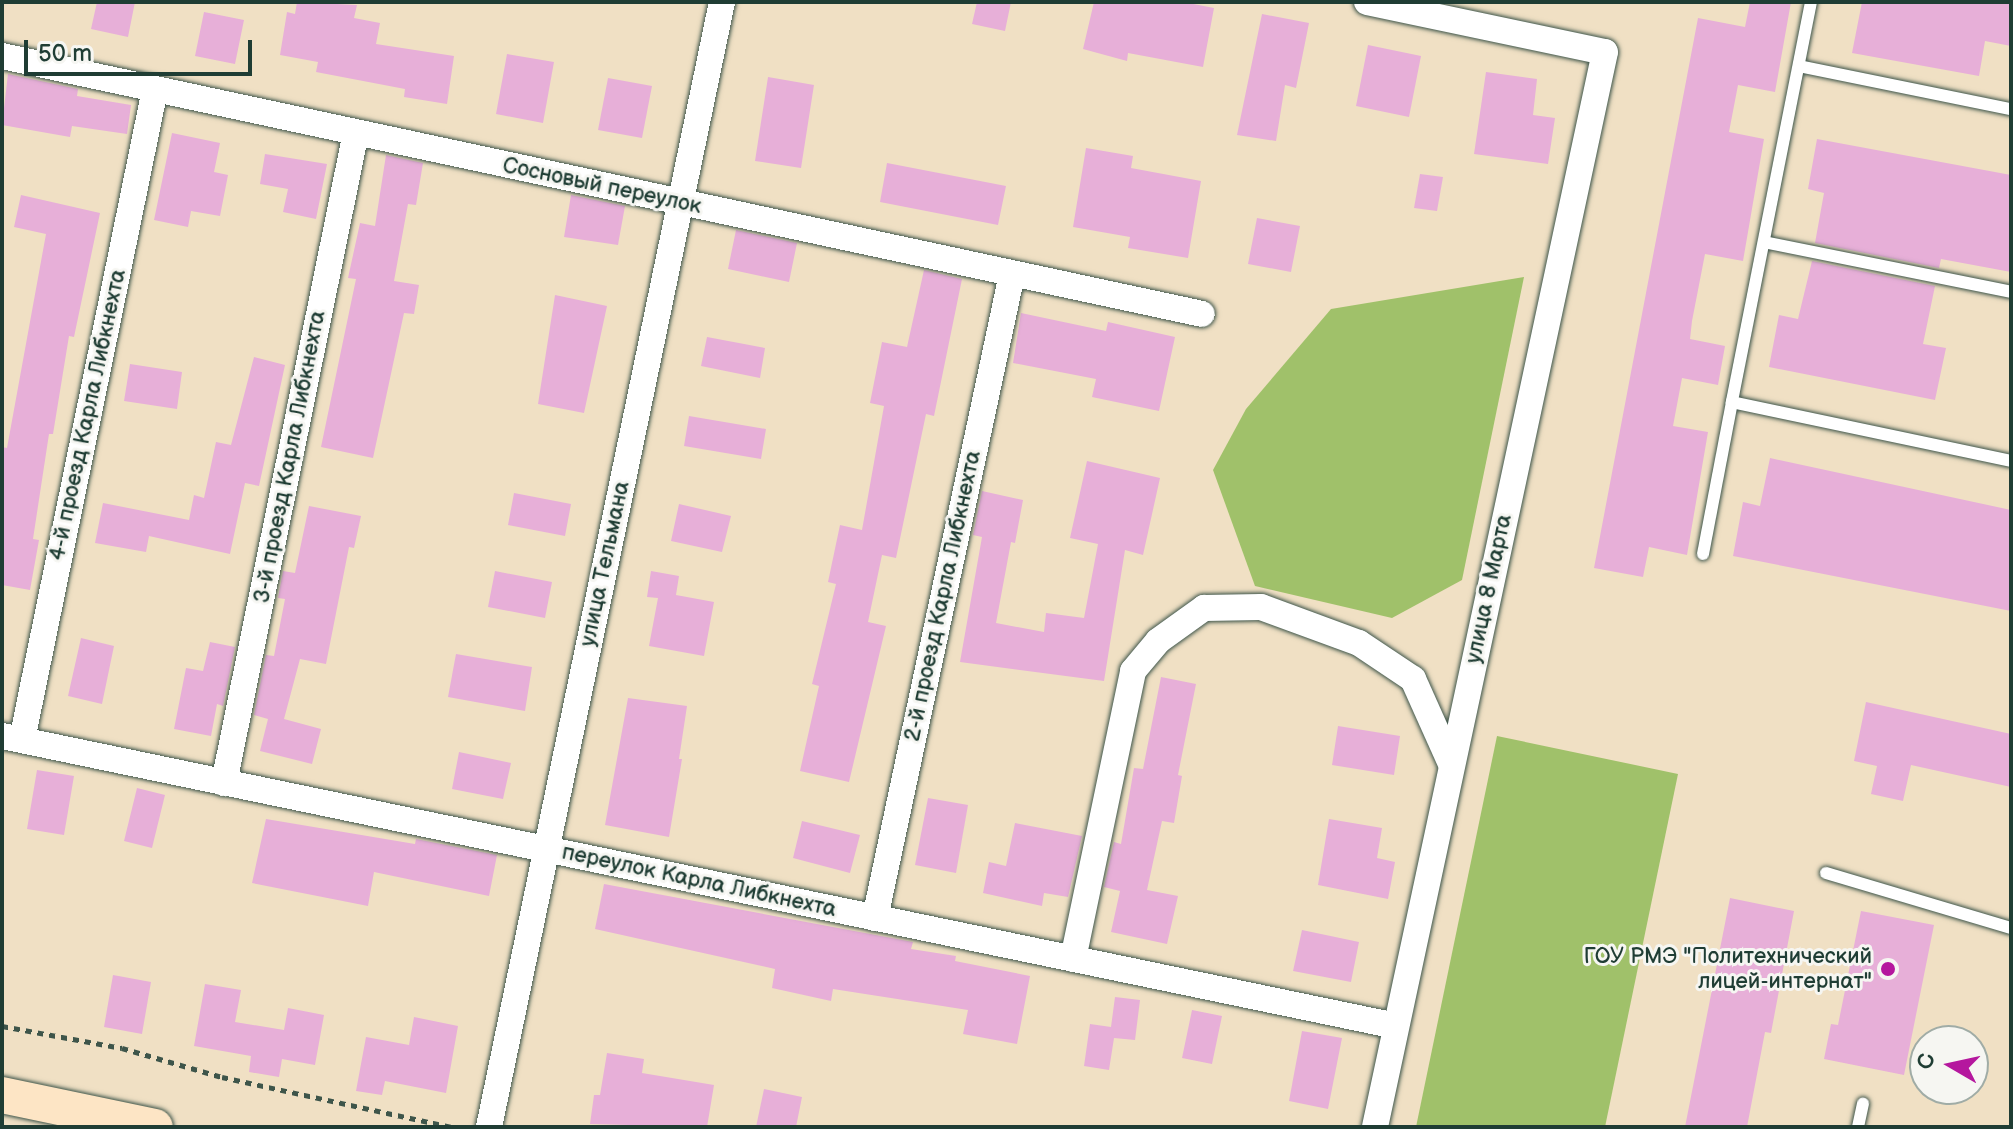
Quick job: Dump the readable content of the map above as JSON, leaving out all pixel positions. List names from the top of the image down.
{
  "streets": {
    "street": [
      "Сосновый переулок",
      "4-й проезд Карла Либкнехта",
      "3-й проезд Карла Либкнехта",
      "улица Тельмана",
      "улица 8 Марта",
      "2-й проезд Карла Либкнехта",
      "переулок Карла Либкнехта"
    ]
  },
  "crossings": [
    ["Сосновый переулок", "4-й проезд Карла Либкнехта"],
    ["Сосновый переулок", "3-й проезд Карла Либкнехта"],
    ["Сосновый переулок", "улица Тельмана"],
    ["Сосновый переулок", "2-й проезд Карла Либкнехта"],
    ["4-й проезд Карла Либкнехта", "переулок Карла Либкнехта"],
    ["3-й проезд Карла Либкнехта", "переулок Карла Либкнехта"],
    ["улица Тельмана", "переулок Карла Либкнехта"],
    ["улица 8 Марта", "переулок Карла Либкнехта"],
    ["2-й проезд Карла Либкнехта", "переулок Карла Либкнехта"]
  ],
  "places": ["ГОУ РМЭ \"Политехнический лицей-интернат\""],
  "scale_bar": "50 m",
  "north": "left"
}
